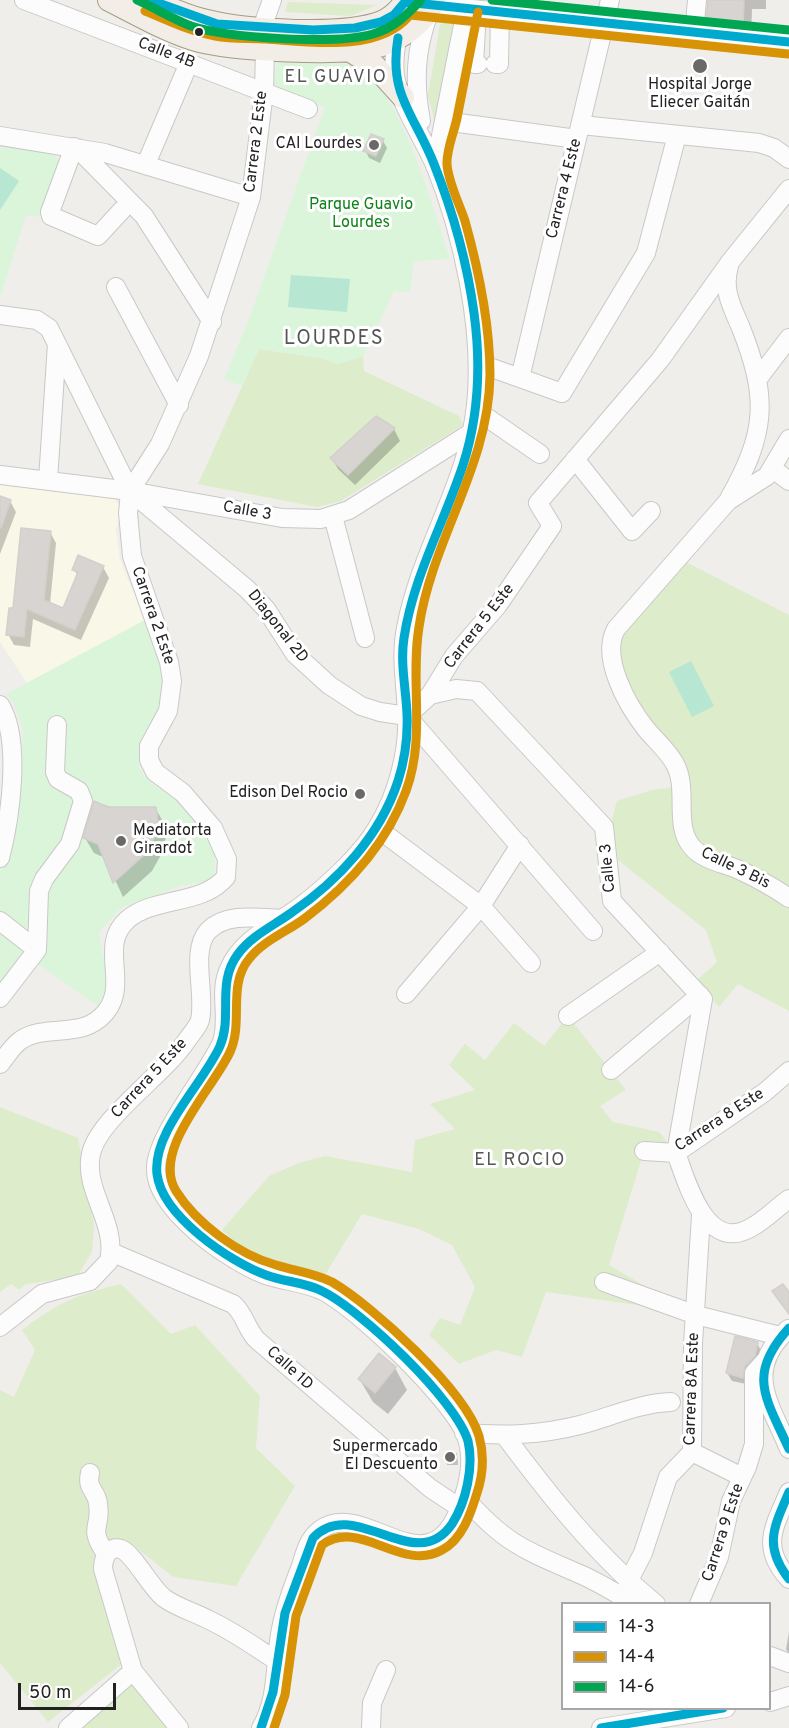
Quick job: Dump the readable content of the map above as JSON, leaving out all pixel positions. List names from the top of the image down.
{
  "streets": {
    "street": [
      "Calle 4B",
      "Carrera 2 Este",
      "Carrera 4 Este",
      "Calle 3",
      "Diagonal 2D",
      "Carrera 5 Este",
      "Calle 3 Bis",
      "Carrera 8 Este",
      "Calle 1D",
      "Carrera 8A Este",
      "Carrera 9 Este"
    ]
  },
  "crossings": [
    ["Calle 4B", "Carrera 2 Este"],
    ["Carrera 2 Este", "Calle 3"],
    ["Carrera 2 Este", "Diagonal 2D"],
    ["Calle 3", "Diagonal 2D"],
    ["Calle 3", "Carrera 5 Este"],
    ["Diagonal 2D", "Carrera 5 Este"],
    ["Carrera 5 Este", "Calle 1D"]
  ],
  "districts": ["EL GUAVIO", "LOURDES", "EL ROCIO"],
  "parks": ["Parque Guavio Lourdes"],
  "places": [
    "Hospital Jorge Eliecer Gaitán",
    "CAI Lourdes",
    "Edison Del Rocio",
    "Mediatorta Girardot",
    "Supermercado El Descuento"
  ],
  "lines": ["transit line 14-3", "transit line 14-6", "transit line 14-4"],
  "legend": ["14-3", "14-4", "14-6"],
  "scale_bar": "50 m"
}
